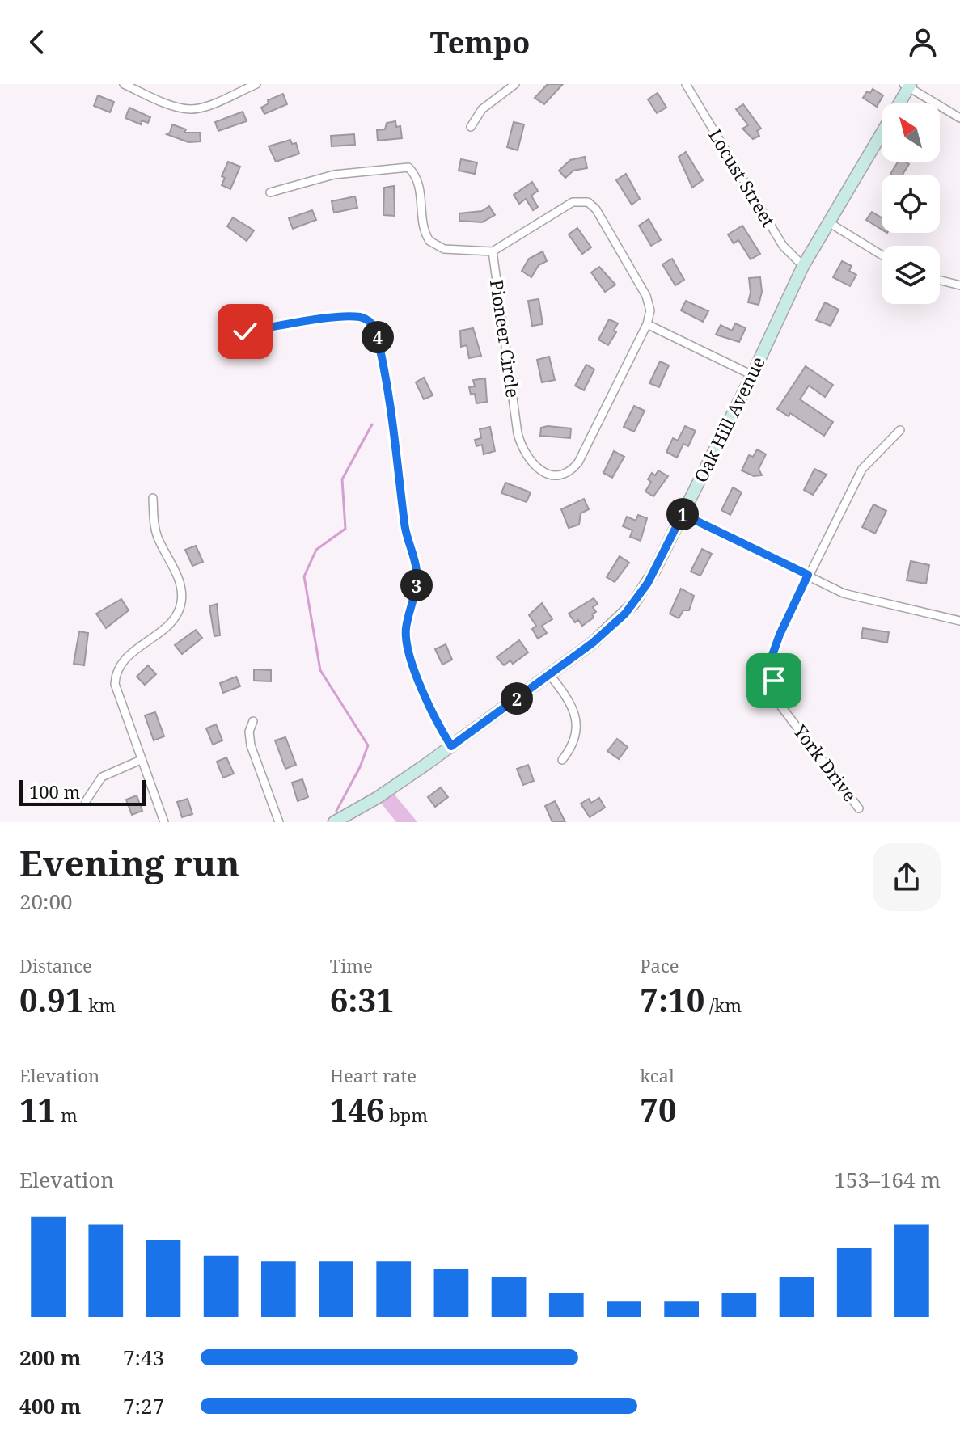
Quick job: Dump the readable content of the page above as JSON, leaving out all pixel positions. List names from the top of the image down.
{
  "streets": {
    "main road": ["Oak Hill Avenue"],
    "street": ["Locust Street", "Pioneer Circle", "York Drive"]
  },
  "crossings": [
    ["Locust Street", "Oak Hill Avenue"]
  ],
  "scale_bar": "100 m",
  "north": "top left",
  "page": {
    "header": "Tempo",
    "pins": [
      "4",
      "1",
      "3",
      "2"
    ],
    "scale": "100 m",
    "heading": ["Evening run", "20:00"],
    "stats": [
      ["Distance", "0.91 km"],
      ["Time", "6:31"],
      ["Pace", "7:10 /km"],
      ["Elevation", "11 m"],
      ["Heart rate", "146 bpm"],
      ["kcal", "70"]
    ],
    "chart": ["Elevation", "153–164 m"],
    "list": [
      {
        "name": "200 m",
        "note": "7:43"
      },
      {
        "name": "400 m",
        "note": "7:27"
      }
    ]
  }
}
